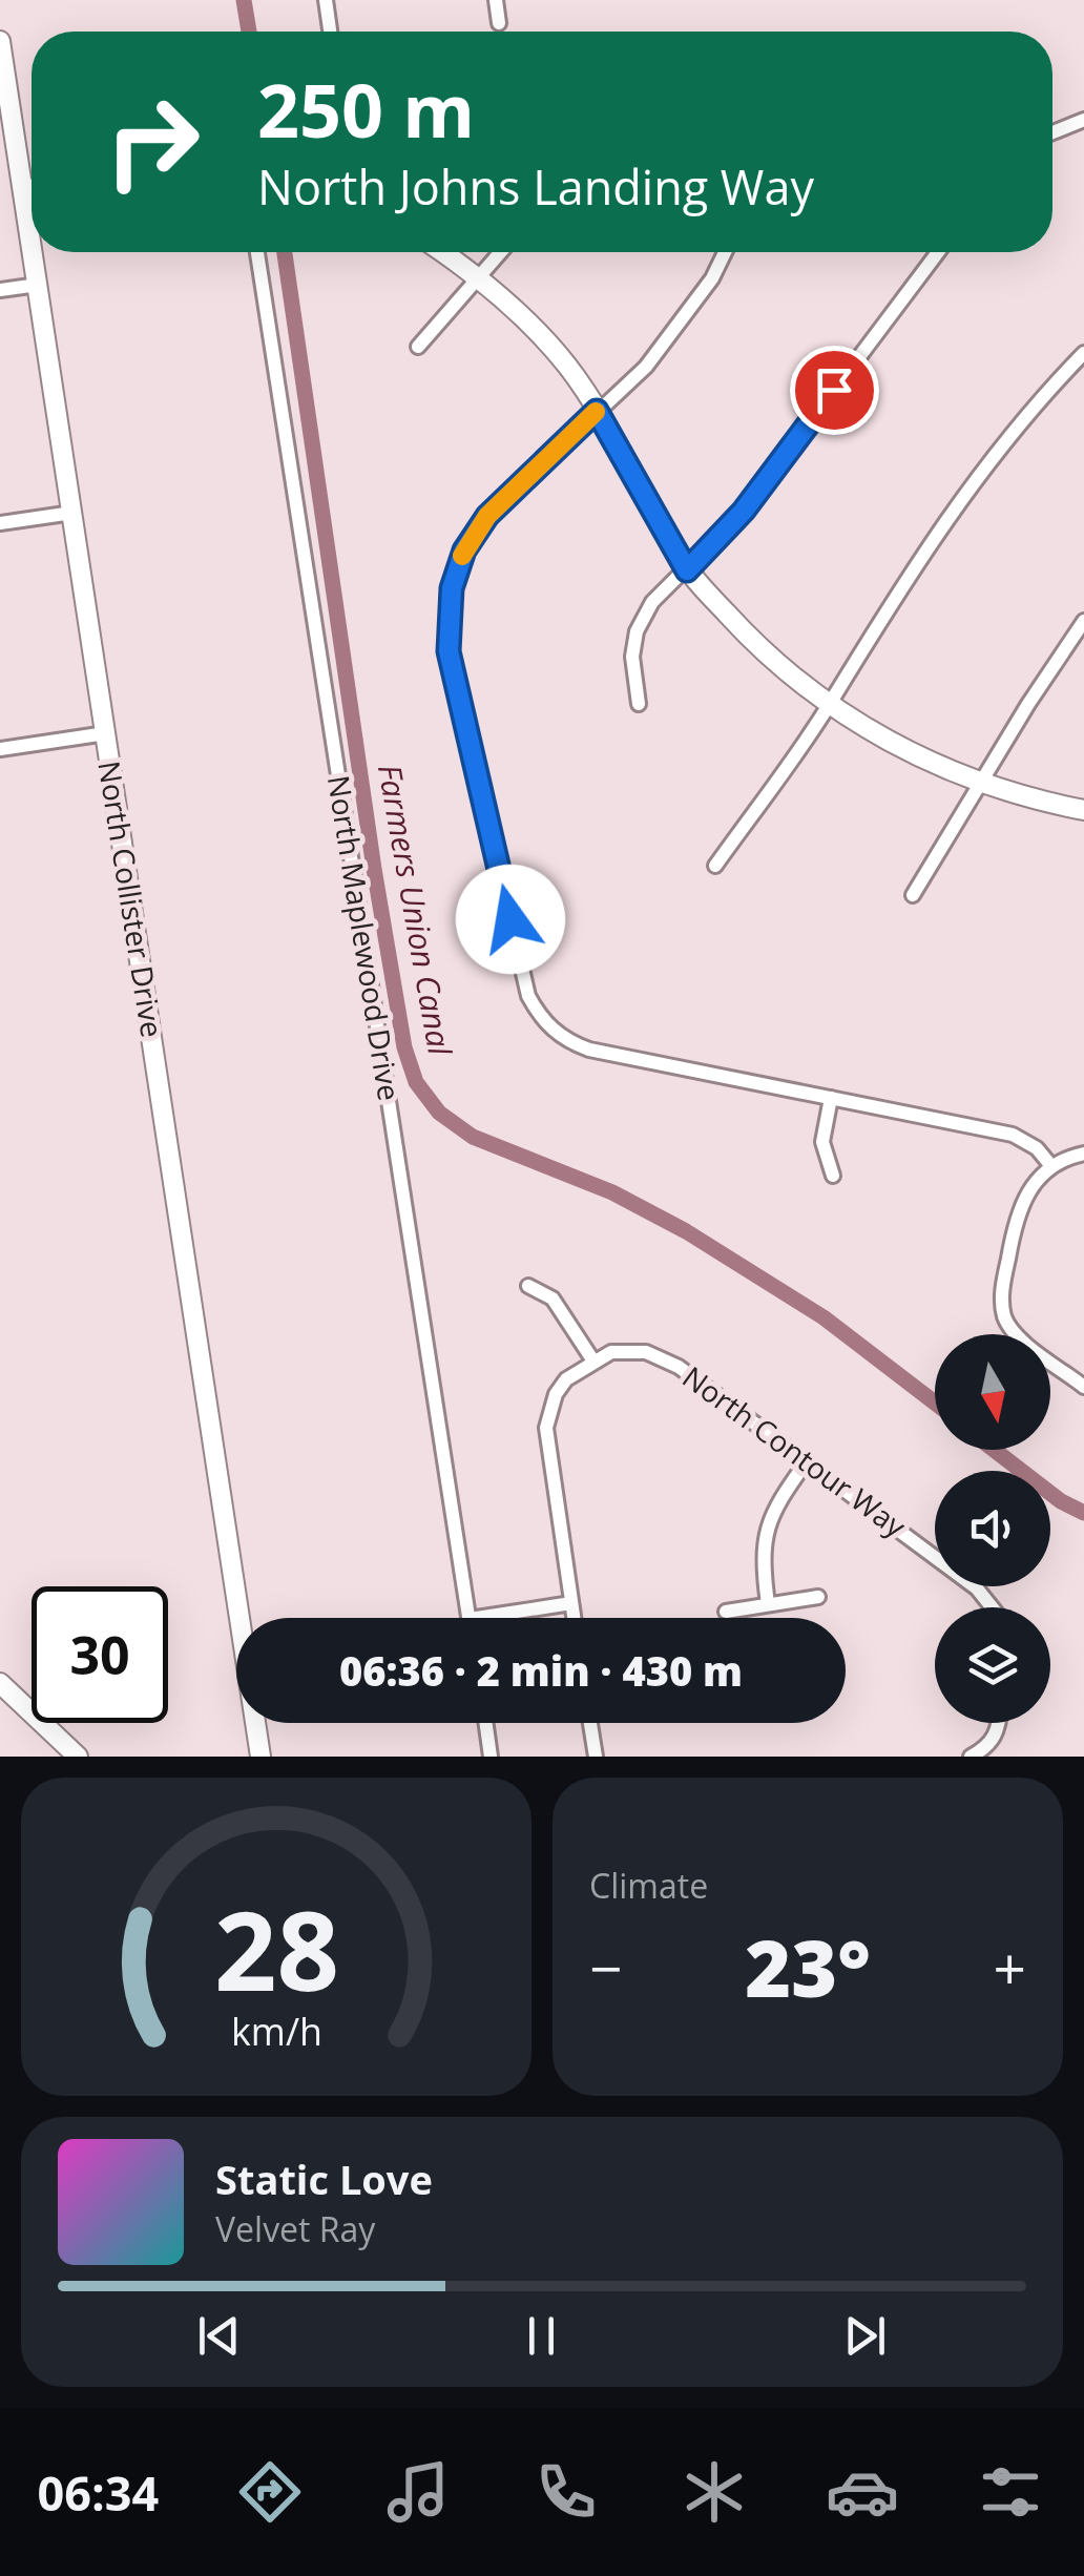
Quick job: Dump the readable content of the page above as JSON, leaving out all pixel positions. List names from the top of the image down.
{
  "streets": {
    "street": ["North Collister Drive", "North Maplewood Drive", "North Contour Way"]
  },
  "water": ["Farmers Union Canal"],
  "north": "bottom",
  "page": {
    "turn": ["250 m", "North Johns Landing Way"],
    "limit": "30",
    "trip": "06:36 · 2 min · 430 m",
    "tile": "Climate",
    "heat": ["−", "23°", "+"],
    "song": ["Static Love", "Velvet Ray"],
    "tabs": "06:34",
    "gauge": ["28", "km/h"]
  }
}
